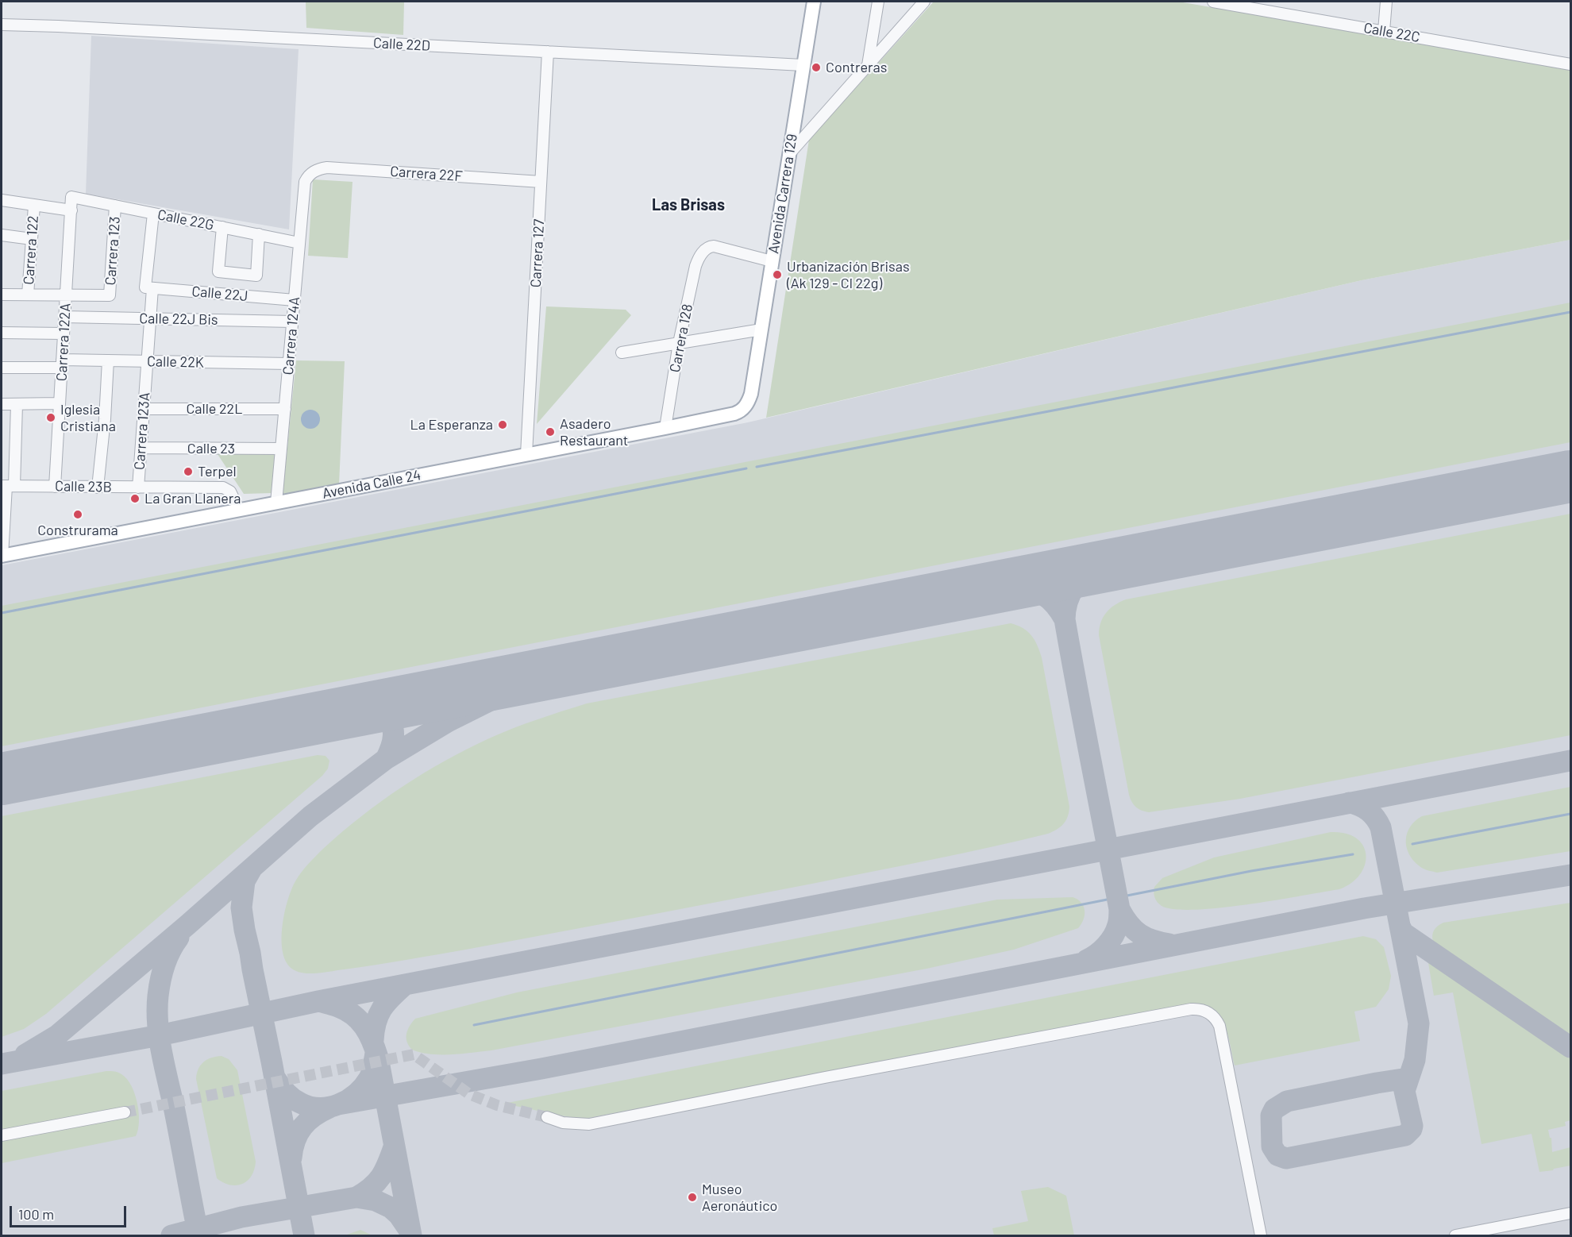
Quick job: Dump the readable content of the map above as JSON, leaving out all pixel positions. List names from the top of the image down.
{
  "streets": {
    "main road": ["Avenida Carrera 129", "Avenida Calle 24"],
    "street": [
      "Calle 22C",
      "Calle 22D",
      "Carrera 22F",
      "Calle 22G",
      "Carrera 122",
      "Carrera 123",
      "Carrera 127",
      "Calle 22J",
      "Calle 22J Bis",
      "Carrera 124A",
      "Carrera 128",
      "Carrera 122A",
      "Calle 22K",
      "Calle 22L",
      "Carrera 123A",
      "Calle 23",
      "Calle 23B"
    ]
  },
  "crossings": [
    ["Calle 22D", "Avenida Carrera 129"],
    ["Calle 22D", "Carrera 127"],
    ["Carrera 22F", "Carrera 127"],
    ["Carrera 22F", "Carrera 124A"],
    ["Avenida Carrera 129", "Carrera 128"],
    ["Avenida Carrera 129", "Avenida Calle 24"],
    ["Calle 22G", "Carrera 123"],
    ["Calle 22G", "Carrera 124A"],
    ["Calle 22G", "Carrera 122A"],
    ["Calle 22G", "Carrera 123A"],
    ["Carrera 123", "Carrera 122A"],
    ["Carrera 127", "Avenida Calle 24"],
    ["Calle 22J", "Carrera 124A"],
    ["Calle 22J", "Carrera 123A"],
    ["Calle 22J Bis", "Carrera 124A"],
    ["Calle 22J Bis", "Carrera 122A"],
    ["Calle 22J Bis", "Carrera 123A"],
    ["Carrera 124A", "Calle 22K"],
    ["Carrera 124A", "Calle 22L"],
    ["Carrera 124A", "Calle 23"],
    ["Carrera 124A", "Avenida Calle 24"],
    ["Carrera 128", "Avenida Calle 24"],
    ["Carrera 122A", "Calle 22K"],
    ["Carrera 122A", "Calle 23B"],
    ["Calle 22K", "Carrera 123A"],
    ["Calle 22L", "Carrera 123A"],
    ["Carrera 123A", "Calle 23"],
    ["Carrera 123A", "Calle 23B"],
    ["Avenida Calle 24", "Calle 23B"]
  ],
  "districts": ["Las Brisas"],
  "places": [
    "Contreras",
    "Urbanización Brisas (Ak 129 - Cl 22g)",
    "Iglesia Cristiana",
    "La Esperanza",
    "Asadero Restaurant",
    "Terpel",
    "La Gran Llanera",
    "Construrama",
    "Museo Aeronáutico"
  ],
  "scale_bar": "100 m"
}
